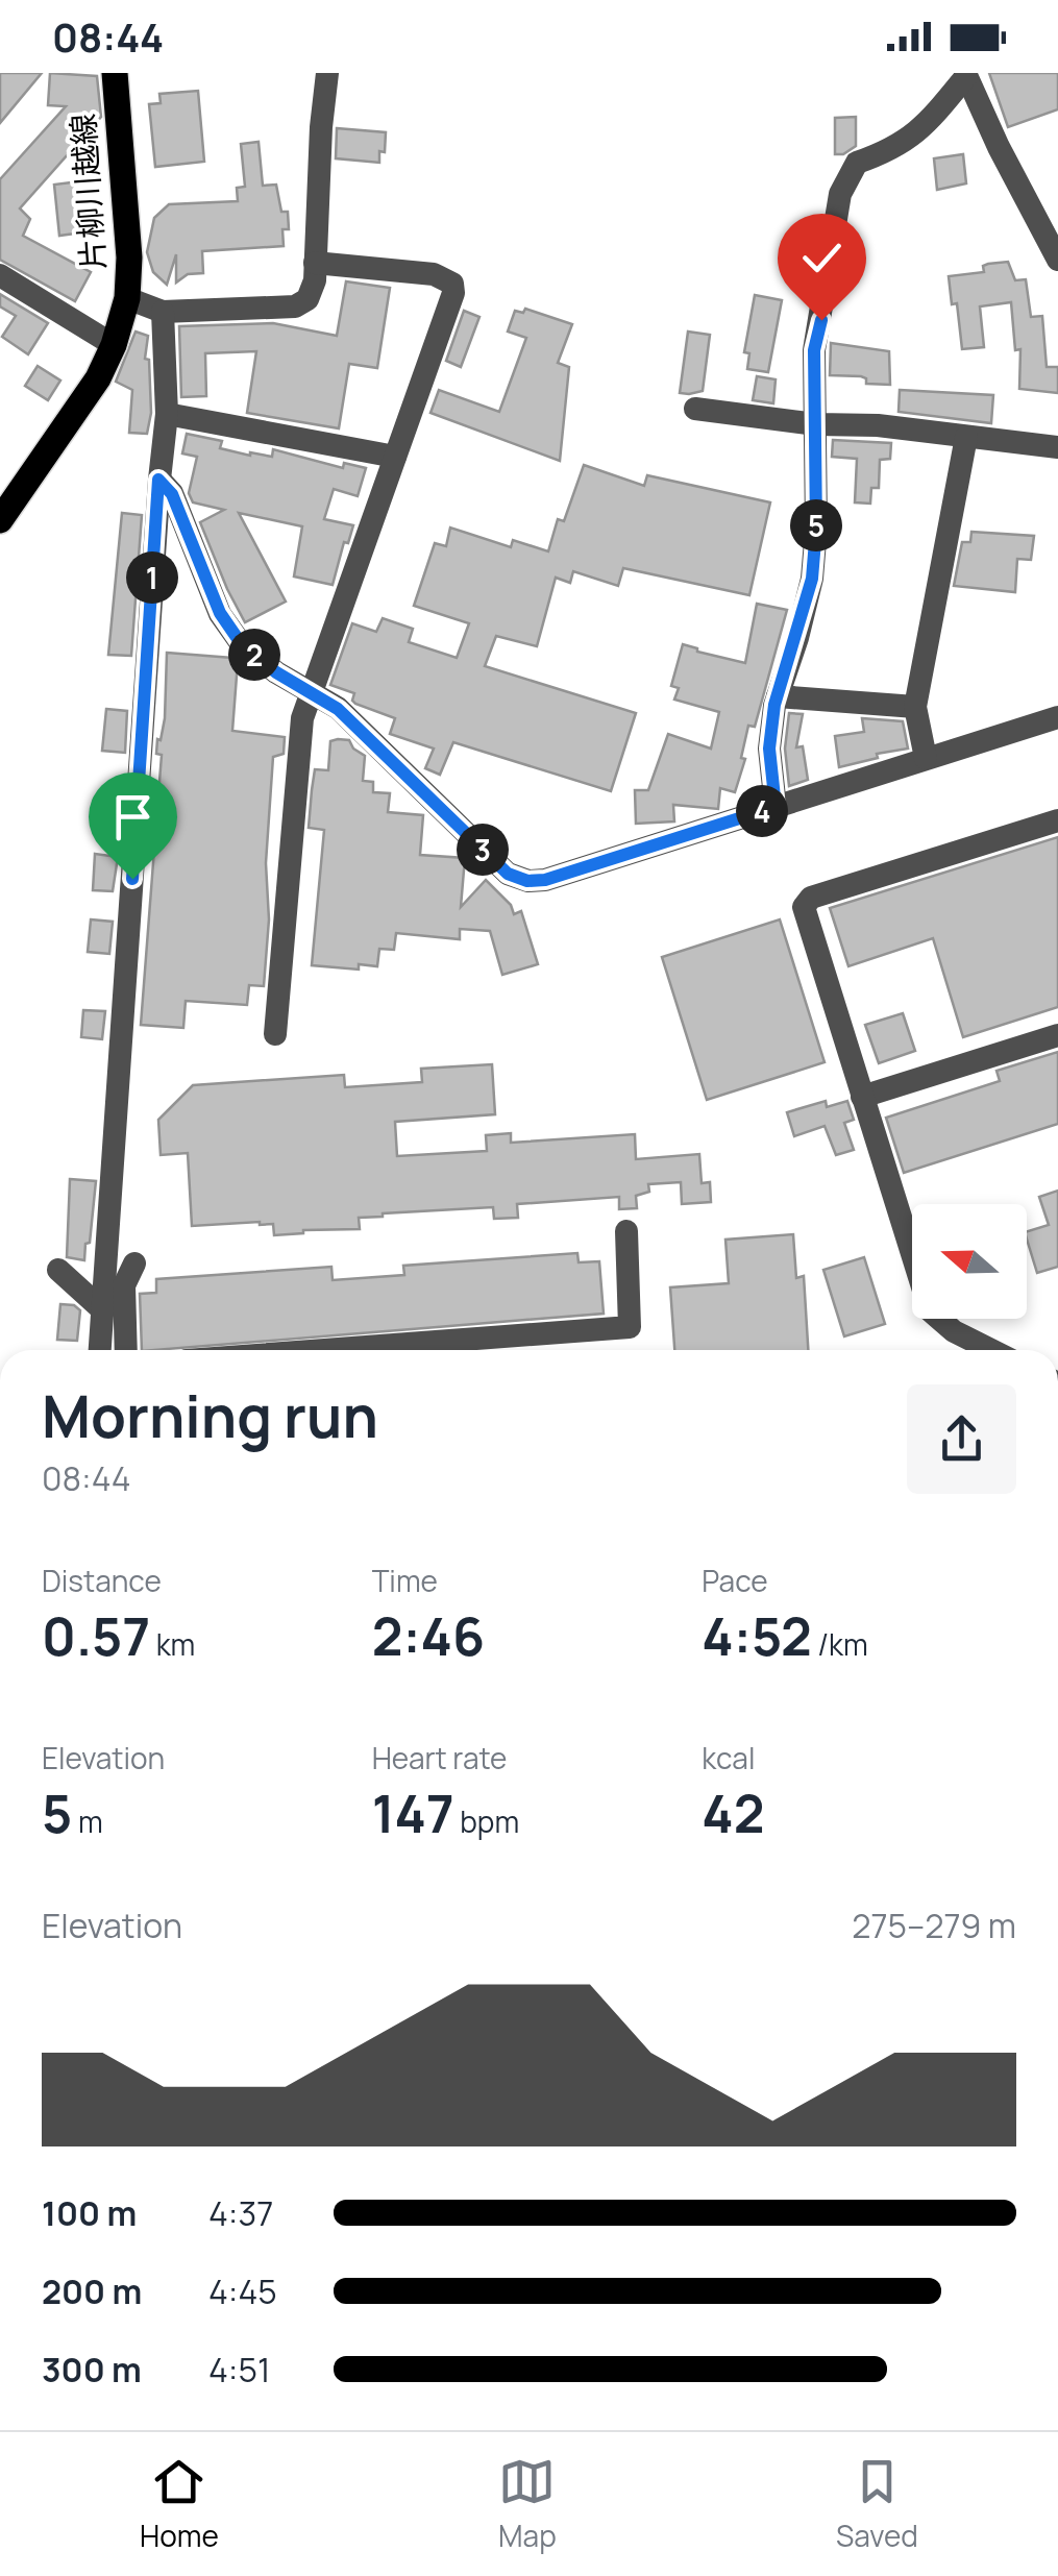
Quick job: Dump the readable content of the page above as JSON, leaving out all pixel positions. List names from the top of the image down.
{
  "streets": {
    "main road": ["片柳川越線"]
  },
  "north": "left",
  "page": {
    "status": "08:44",
    "pins": [
      "5",
      "1",
      "2",
      "4",
      "3"
    ],
    "heading": ["Morning run", "08:44"],
    "stats": [
      ["Distance", "0.57 km"],
      ["Time", "2:46"],
      ["Pace", "4:52 /km"],
      ["Elevation", "5 m"],
      ["Heart rate", "147 bpm"],
      ["kcal", "42"]
    ],
    "chart": ["Elevation", "275–279 m"],
    "list": [
      {
        "name": "100 m",
        "note": "4:37"
      },
      {
        "name": "200 m",
        "note": "4:45"
      },
      {
        "name": "300 m",
        "note": "4:51"
      }
    ],
    "tabs": ["Home", "Map", "Saved"]
  }
}
